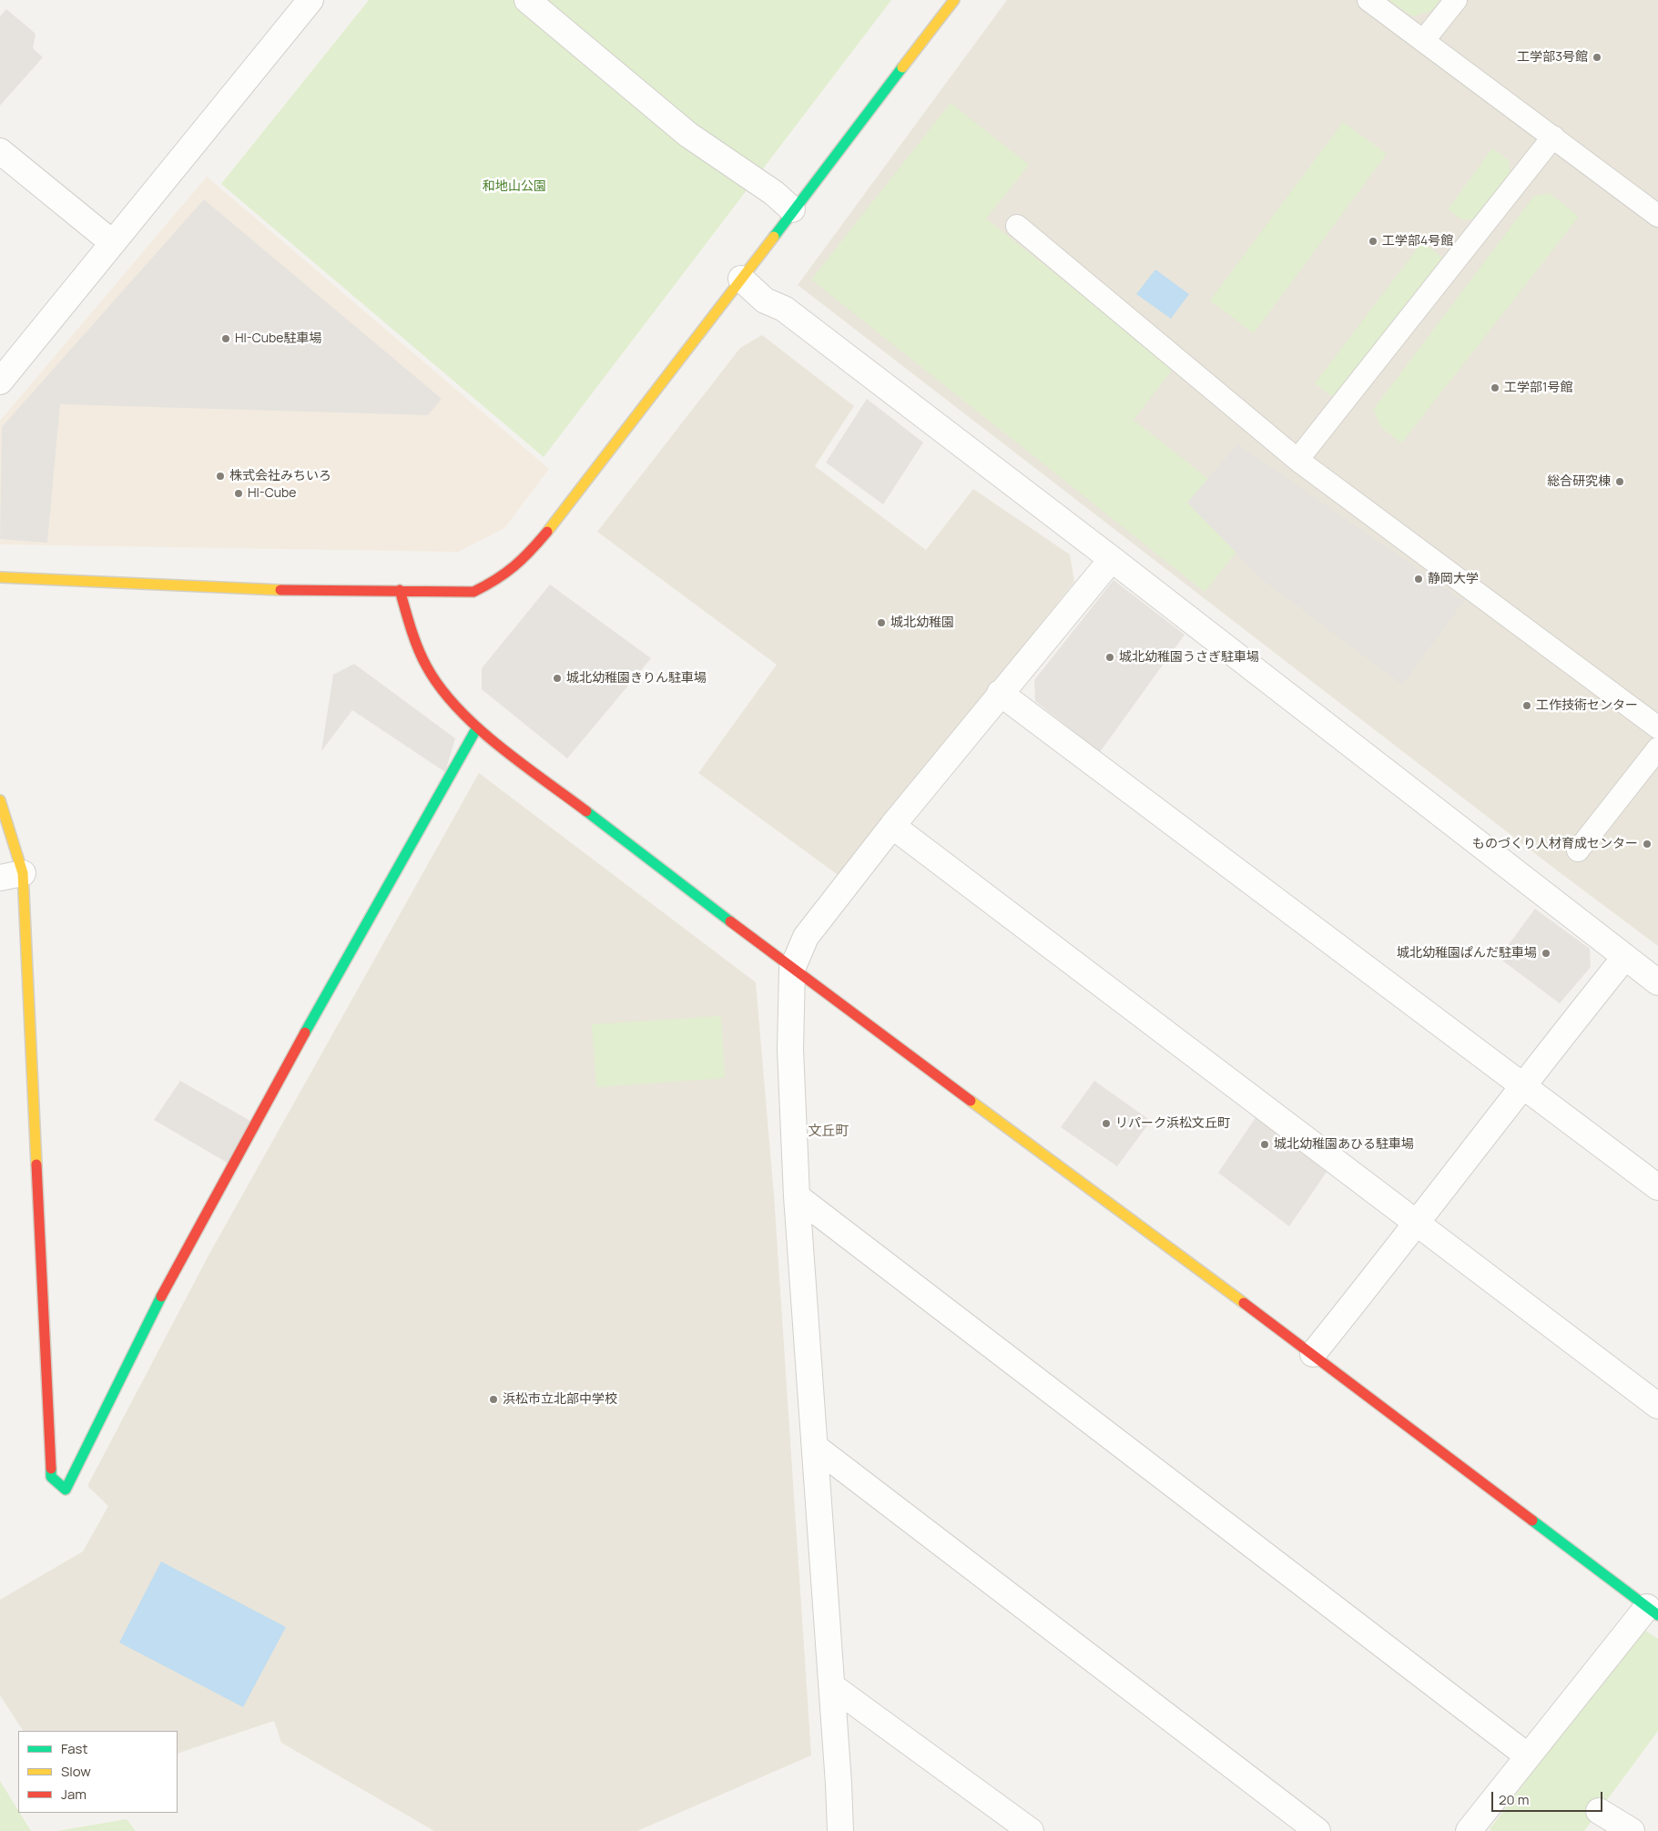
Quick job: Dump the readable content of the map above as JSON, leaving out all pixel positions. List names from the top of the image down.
{
  "districts": ["文丘町"],
  "parks": ["和地山公園"],
  "places": [
    "工学部3号館",
    "工学部4号館",
    "HI-Cube駐車場",
    "工学部1号館",
    "株式会社みちいろ",
    "総合研究棟",
    "HI-Cube",
    "静岡大学",
    "城北幼稚園",
    "城北幼稚園うさぎ駐車場",
    "城北幼稚園きりん駐車場",
    "工作技術センター",
    "ものづくり人材育成センター",
    "城北幼稚園ぱんだ駐車場",
    "リパーク浜松文丘町",
    "城北幼稚園あひる駐車場",
    "浜松市立北部中学校"
  ],
  "legend": ["Fast", "Slow", "Jam"],
  "scale_bar": "20 m"
}
